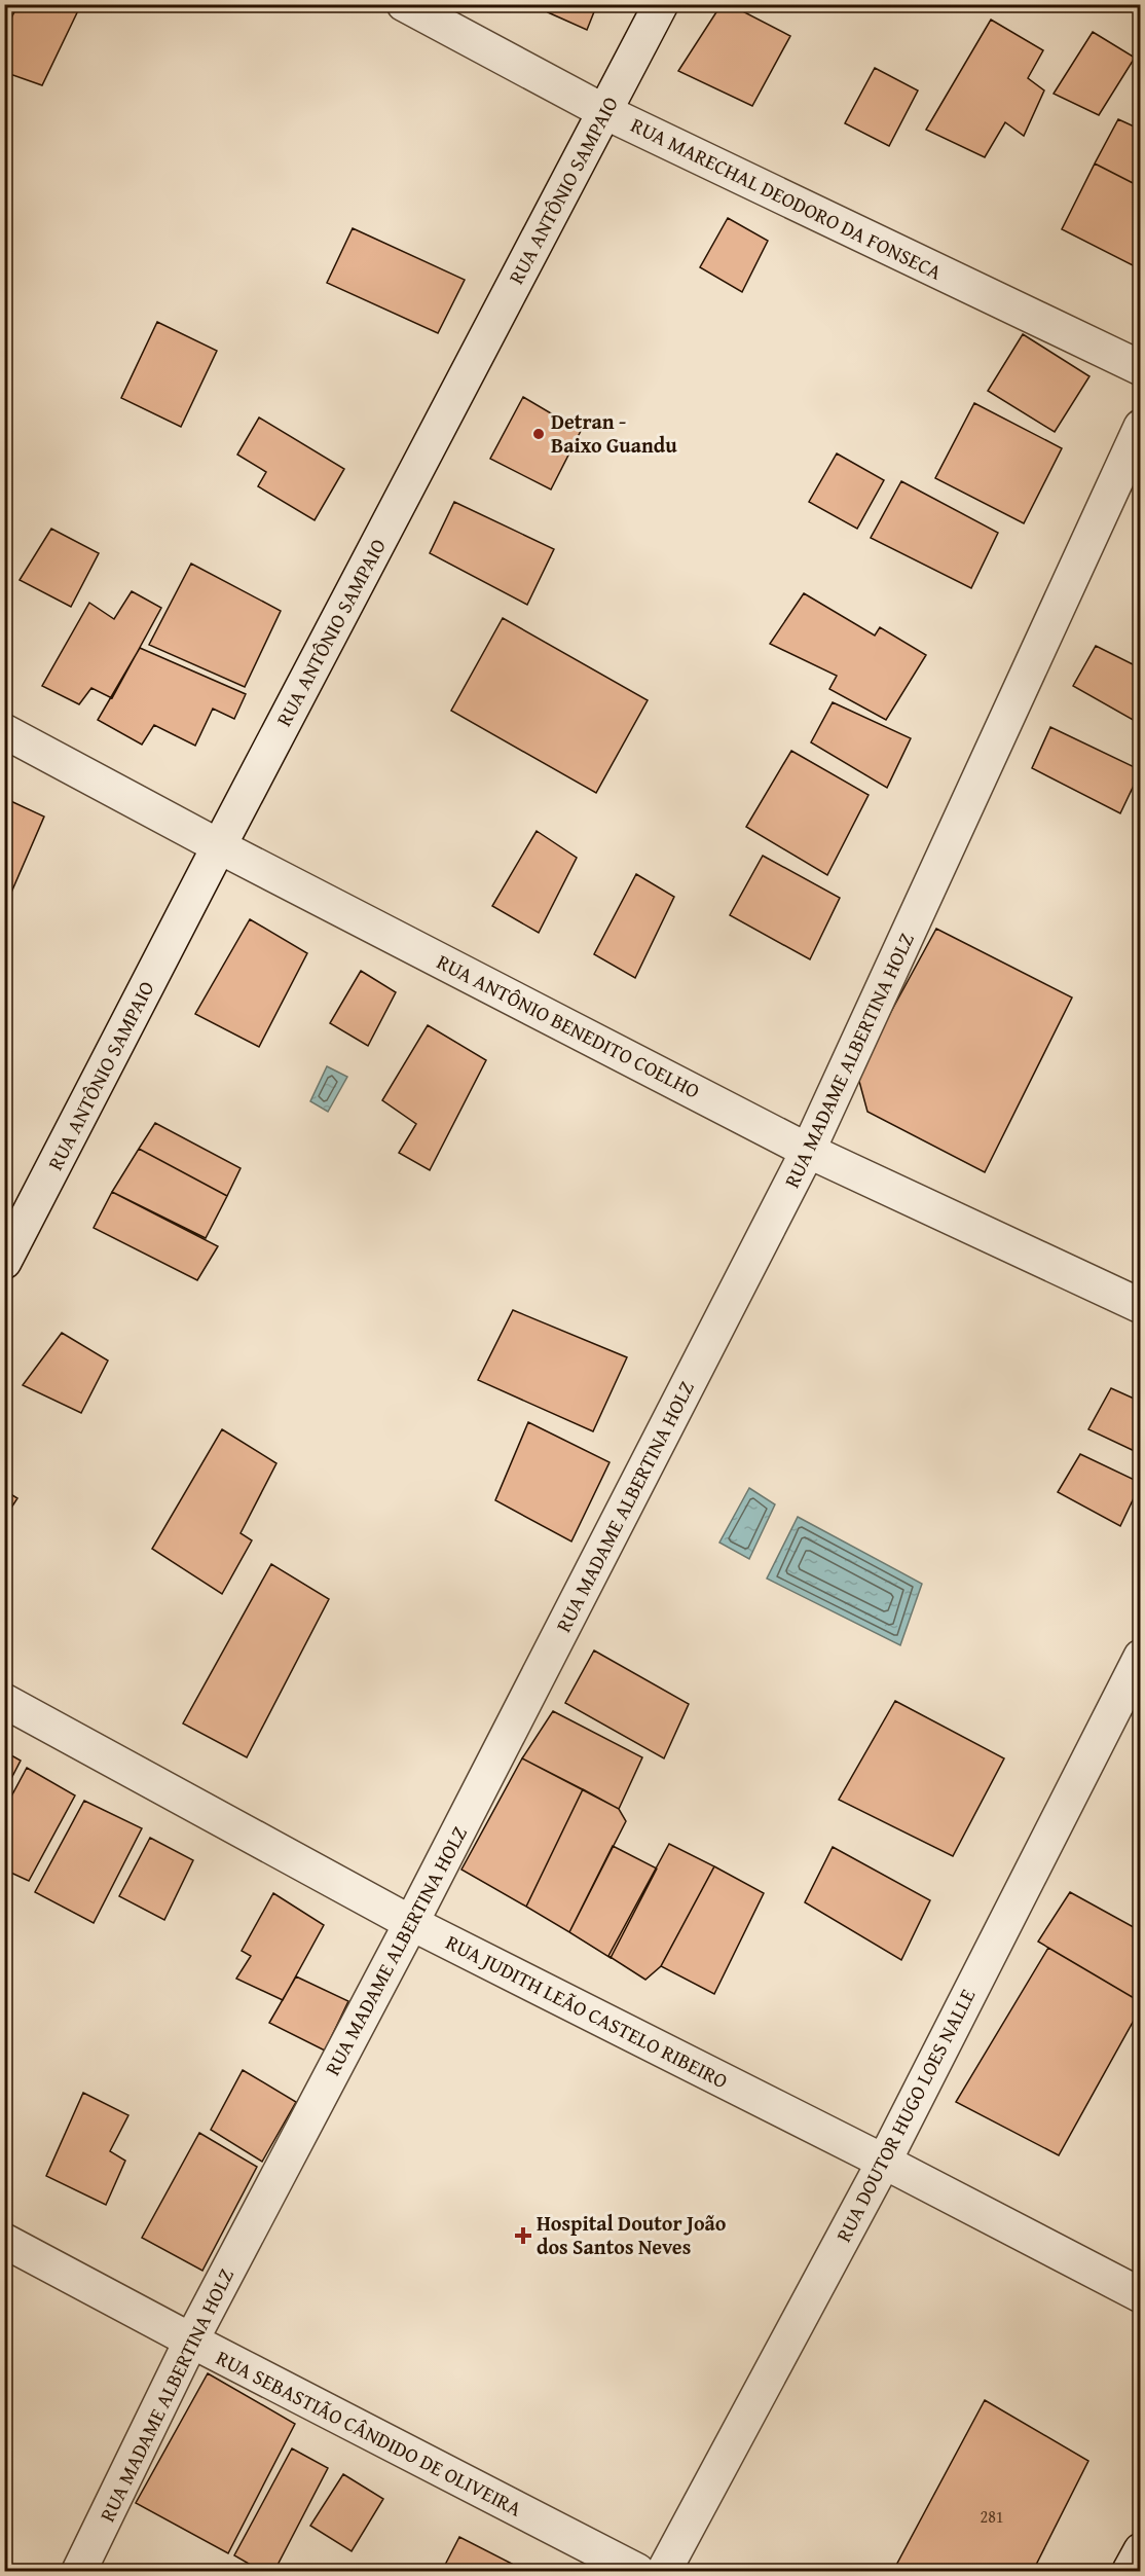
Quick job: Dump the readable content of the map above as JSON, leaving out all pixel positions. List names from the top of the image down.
{
  "streets": {
    "street": [
      "RUA ANTÔNIO SAMPAIO",
      "RUA MARECHAL DEODORO DA FONSECA",
      "RUA ANTÔNIO BENEDITO COELHO",
      "RUA MADAME ALBERTINA HOLZ",
      "RUA JUDITH LEÃO CASTELO RIBEIRO",
      "RUA DOUTOR HUGO LOES NALLE",
      "RUA SEBASTIÃO CÂNDIDO DE OLIVEIRA"
    ]
  },
  "crossings": [
    ["RUA ANTÔNIO SAMPAIO", "RUA MARECHAL DEODORO DA FONSECA"],
    ["RUA ANTÔNIO SAMPAIO", "RUA ANTÔNIO BENEDITO COELHO"],
    ["RUA ANTÔNIO BENEDITO COELHO", "RUA MADAME ALBERTINA HOLZ"],
    ["RUA MADAME ALBERTINA HOLZ", "RUA JUDITH LEÃO CASTELO RIBEIRO"],
    ["RUA MADAME ALBERTINA HOLZ", "RUA SEBASTIÃO CÂNDIDO DE OLIVEIRA"],
    ["RUA JUDITH LEÃO CASTELO RIBEIRO", "RUA DOUTOR HUGO LOES NALLE"]
  ],
  "places": {
    "other": ["Detran - Baixo Guandu"],
    "health": ["Hospital Doutor João dos Santos Neves"]
  },
  "house_numbers": ["281"]
}
